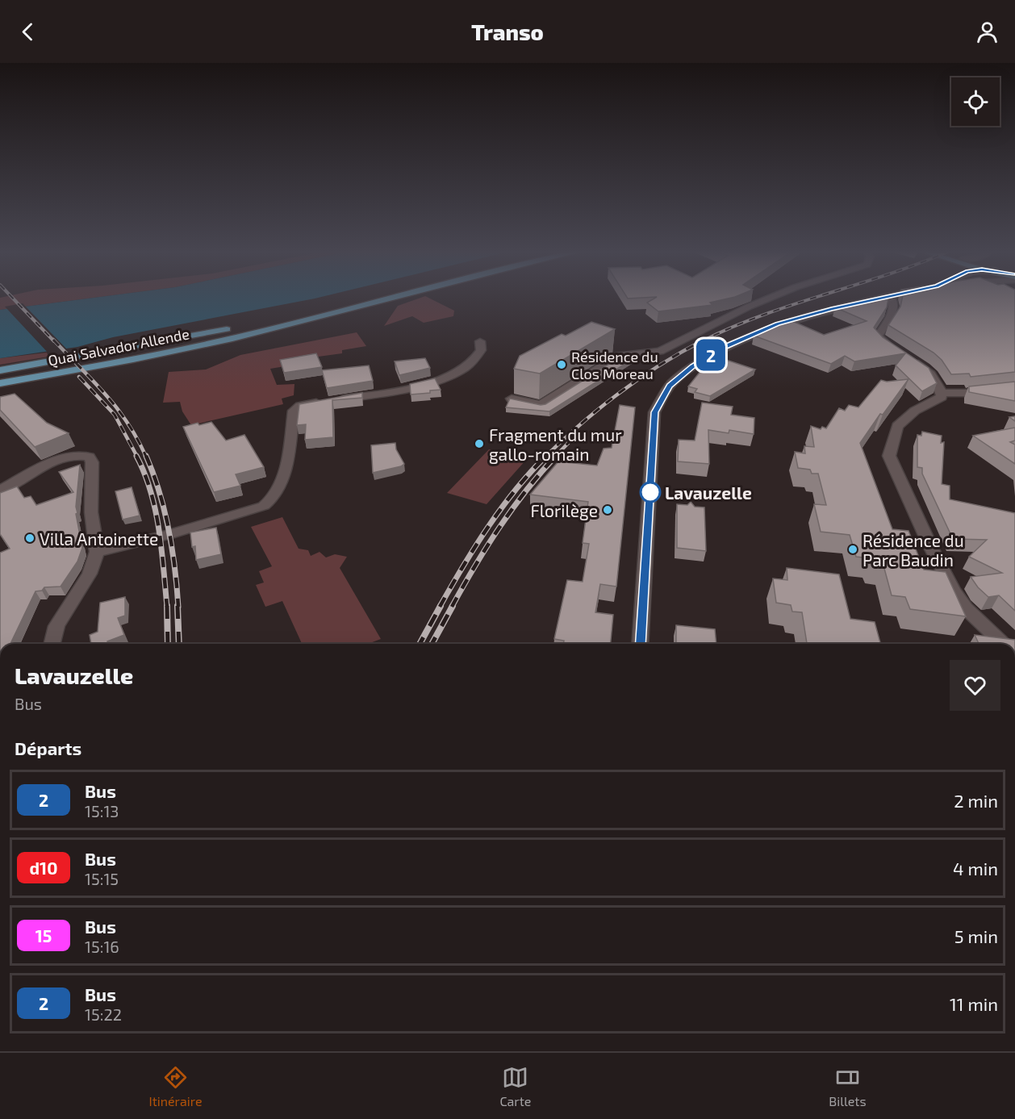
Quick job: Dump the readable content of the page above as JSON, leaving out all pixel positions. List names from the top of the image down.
{
  "streets": {
    "main road": ["Quai Salvador Allende"]
  },
  "places": [
    "Résidence du Clos Moreau",
    "Fragment du mur gallo-romain",
    "Lavauzelle",
    "Florilège",
    "Villa Antoinette",
    "Résidence du Parc Baudin"
  ],
  "lines": ["bus line 2"],
  "page": {
    "header": "Transo",
    "on_map": "2",
    "heading": [
      ["Lavauzelle", "Bus"],
      "Départs"
    ],
    "list": [
      {
        "mark": "2",
        "name": "Bus",
        "note": "15:13",
        "value": "2 min"
      },
      {
        "mark": "d10",
        "name": "Bus",
        "note": "15:15",
        "value": "4 min"
      },
      {
        "mark": "15",
        "name": "Bus",
        "note": "15:16",
        "value": "5 min"
      },
      {
        "mark": "2",
        "name": "Bus",
        "note": "15:22",
        "value": "11 min"
      }
    ],
    "tabs": ["Itinéraire", "Carte", "Billets"]
  }
}
